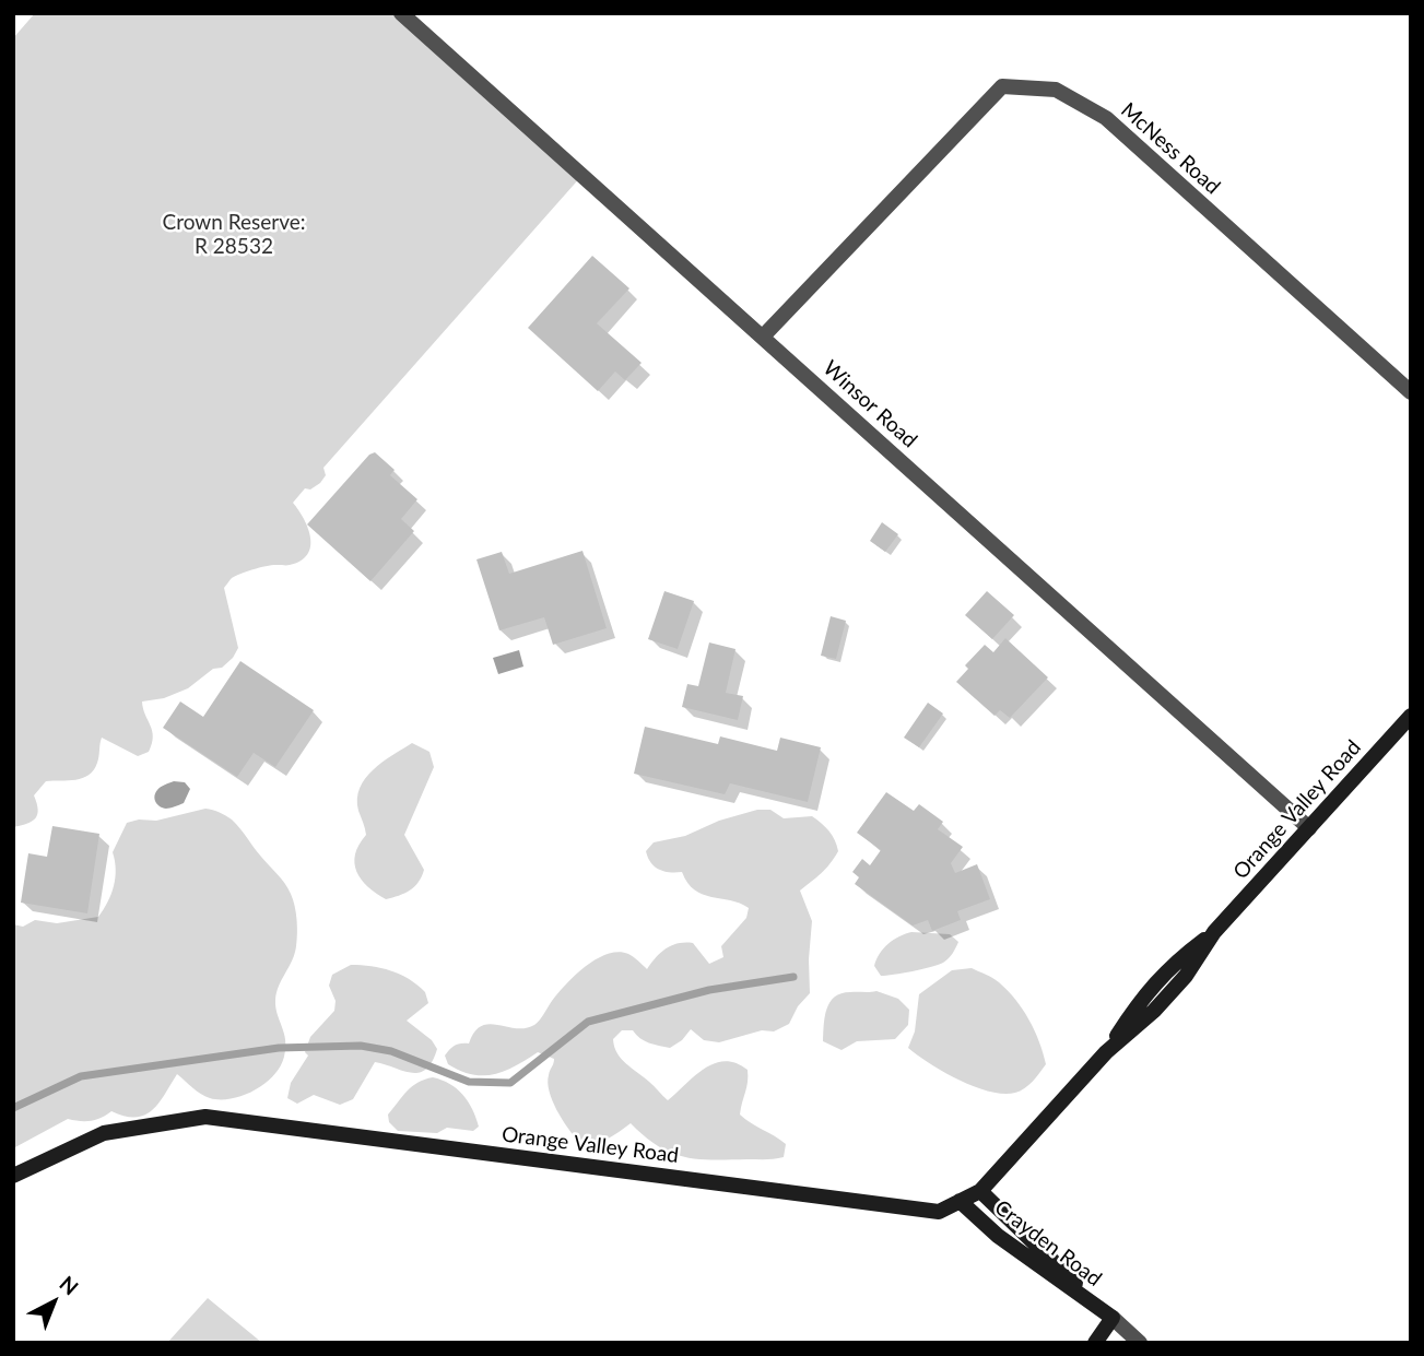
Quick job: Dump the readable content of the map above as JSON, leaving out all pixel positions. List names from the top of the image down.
{
  "streets": {
    "street": [
      "McNess Road",
      "Winsor Road",
      "Orange Valley Road",
      "Crayden Road"
    ]
  },
  "crossings": [
    ["McNess Road", "Winsor Road"],
    ["Winsor Road", "Orange Valley Road"],
    ["Orange Valley Road", "Crayden Road"]
  ],
  "parks": ["Crown Reserve: R 28532"],
  "north": "top right"
}
